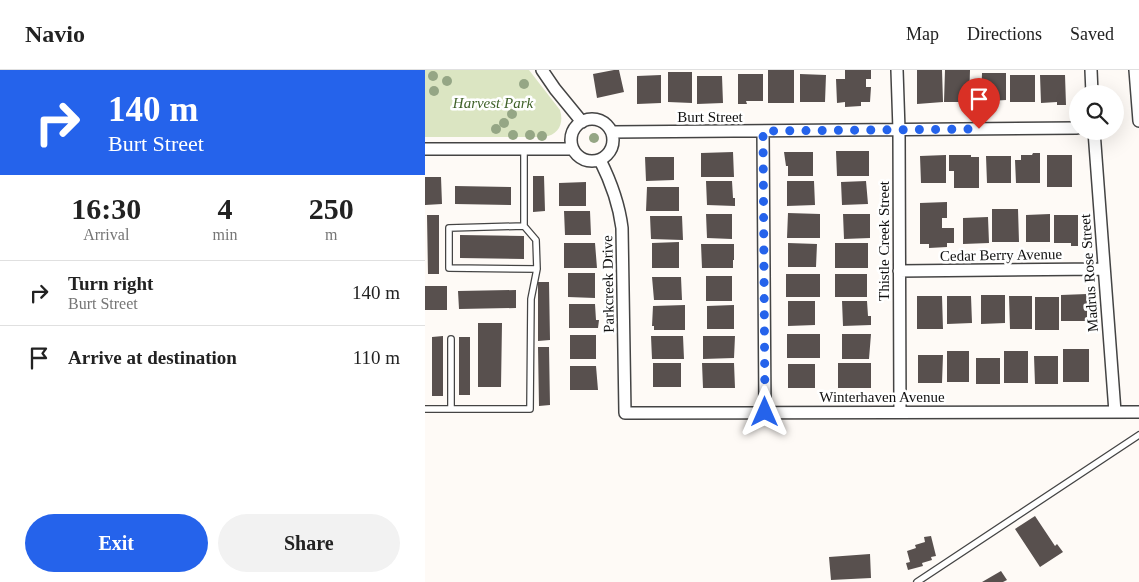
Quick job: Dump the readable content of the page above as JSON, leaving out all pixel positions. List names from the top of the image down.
{
  "streets": {
    "street": [
      "Burt Street",
      "Thistle Creek Street",
      "Cedar Berry Avenue",
      "Madrus Rose Street",
      "Parkcreek Drive",
      "Winterhaven Avenue"
    ]
  },
  "crossings": [
    ["Burt Street", "Thistle Creek Street"],
    ["Burt Street", "Parkcreek Drive"],
    ["Thistle Creek Street", "Cedar Berry Avenue"],
    ["Thistle Creek Street", "Winterhaven Avenue"],
    ["Cedar Berry Avenue", "Madrus Rose Street"],
    ["Madrus Rose Street", "Winterhaven Avenue"],
    ["Parkcreek Drive", "Winterhaven Avenue"]
  ],
  "parks": ["Harvest Park"],
  "page": {
    "header": "Navio",
    "nav": ["Map", "Directions", "Saved"],
    "turn": ["140 m", "Burt Street"],
    "eta": [
      "16:30",
      "Arrival",
      "4",
      "min",
      "250",
      "m"
    ],
    "list": [
      {
        "name": "Turn right",
        "note": "Burt Street",
        "value": "140 m"
      },
      {
        "name": "Arrive at destination",
        "value": "110 m"
      }
    ],
    "buttons": ["Exit", "Share"]
  }
}
